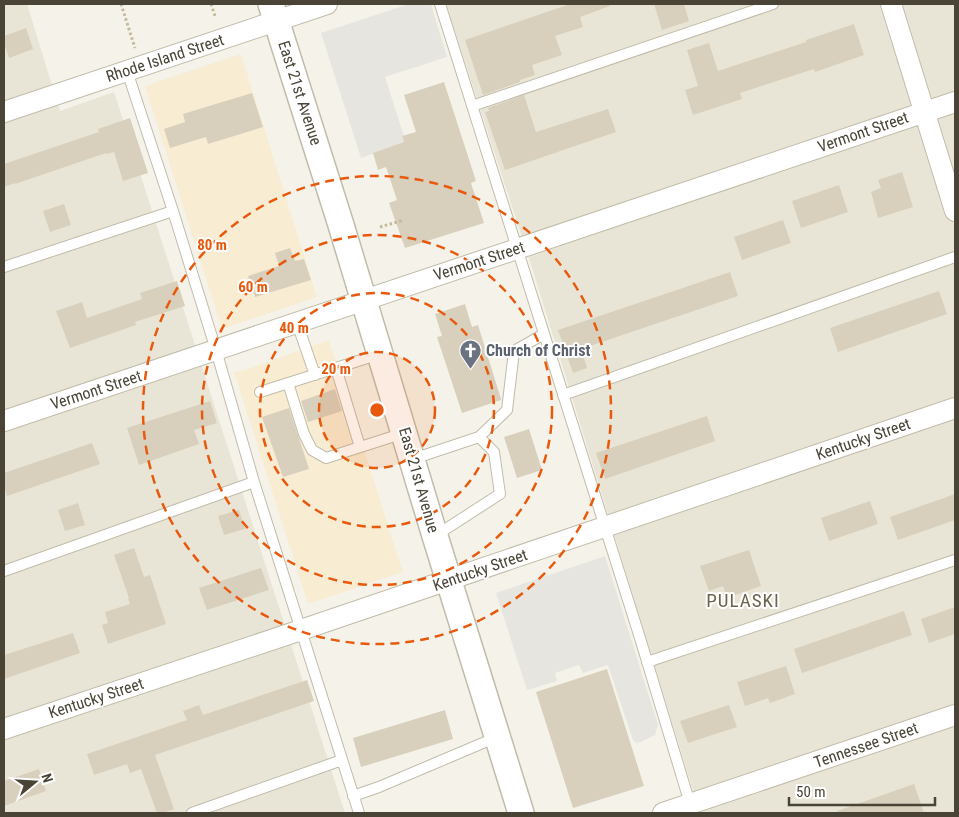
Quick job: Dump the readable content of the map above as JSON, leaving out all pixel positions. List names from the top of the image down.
{
  "streets": {
    "street": [
      "Rhode Island Street",
      "East 21st Avenue",
      "Vermont Street",
      "Kentucky Street",
      "Tennessee Street"
    ]
  },
  "crossings": [
    ["Rhode Island Street", "East 21st Avenue"],
    ["East 21st Avenue", "Vermont Street"],
    ["East 21st Avenue", "Kentucky Street"]
  ],
  "districts": ["PULASKI"],
  "places": {
    "church": ["Church of Christ"]
  },
  "scale_bar": "50 m",
  "north": "right",
  "rings": [
    "80 m",
    "60 m",
    "40 m",
    "20 m"
  ]
}
